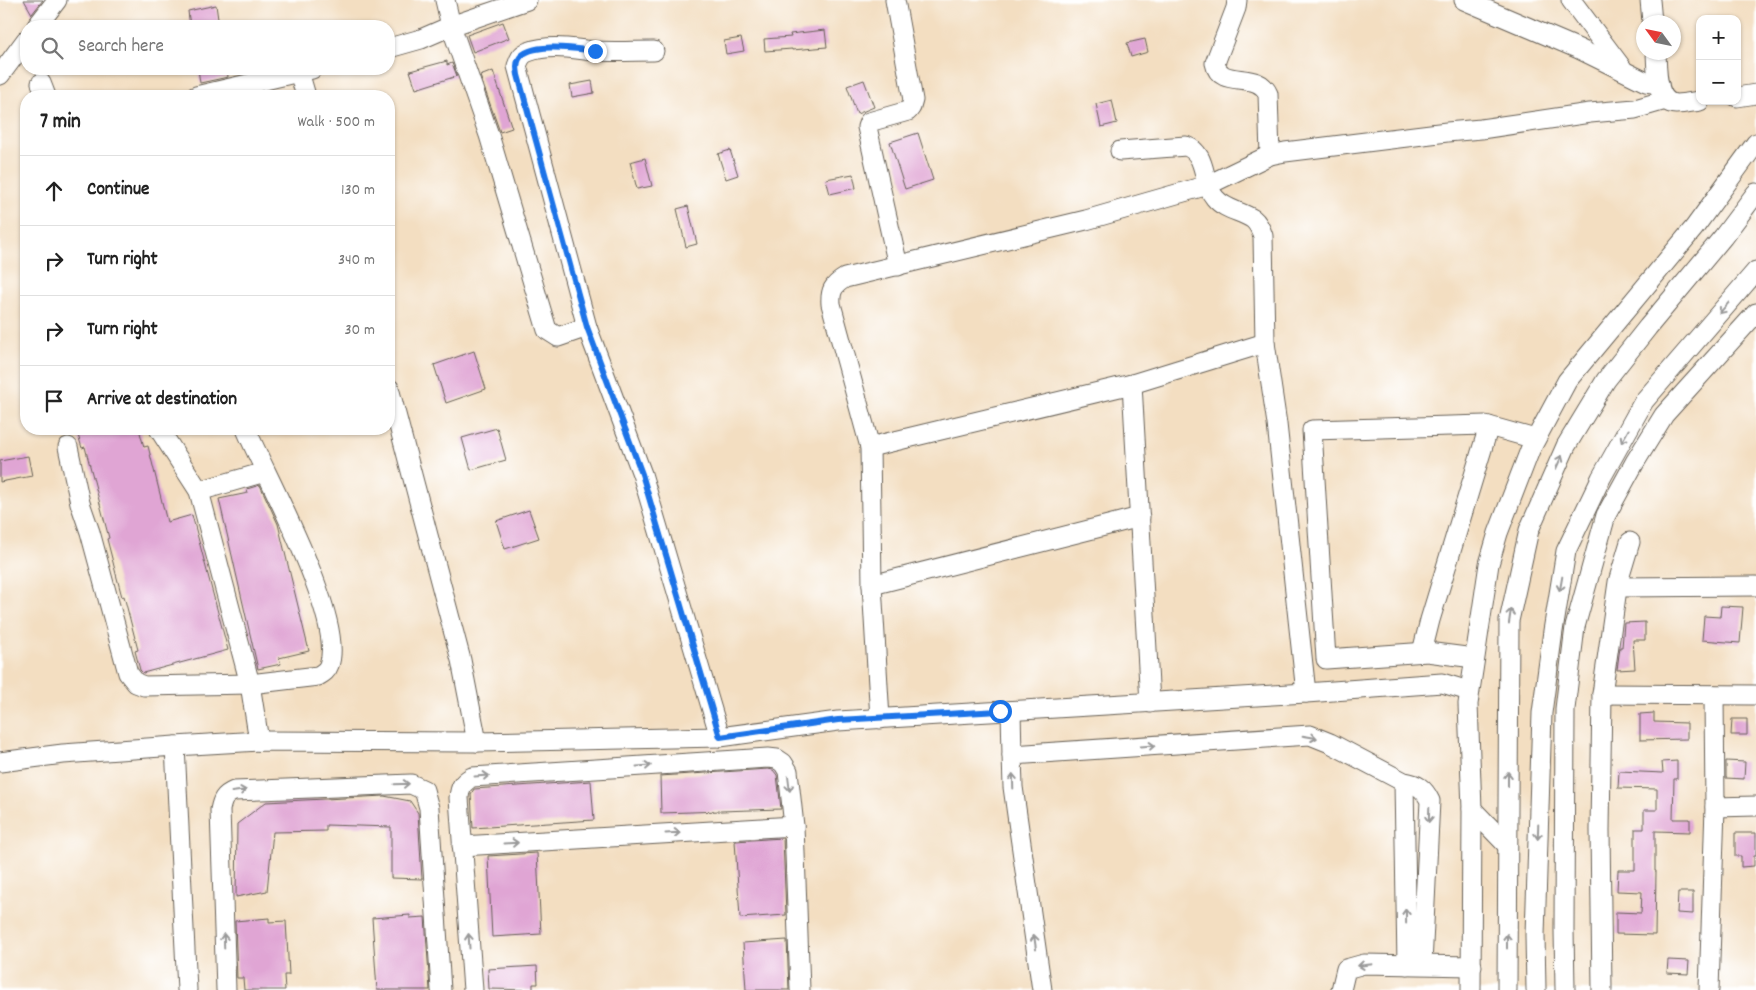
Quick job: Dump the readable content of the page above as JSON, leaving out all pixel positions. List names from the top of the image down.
{
  "north": "top left",
  "page": {
    "map_buttons": ["+", "−"],
    "search": "Search here",
    "heading": ["7 min", "Walk · 500 m"],
    "list": [
      ["Continue", "130 m"],
      ["Turn right", "340 m"],
      ["Turn right", "30 m"],
      "Arrive at destination"
    ]
  }
}
